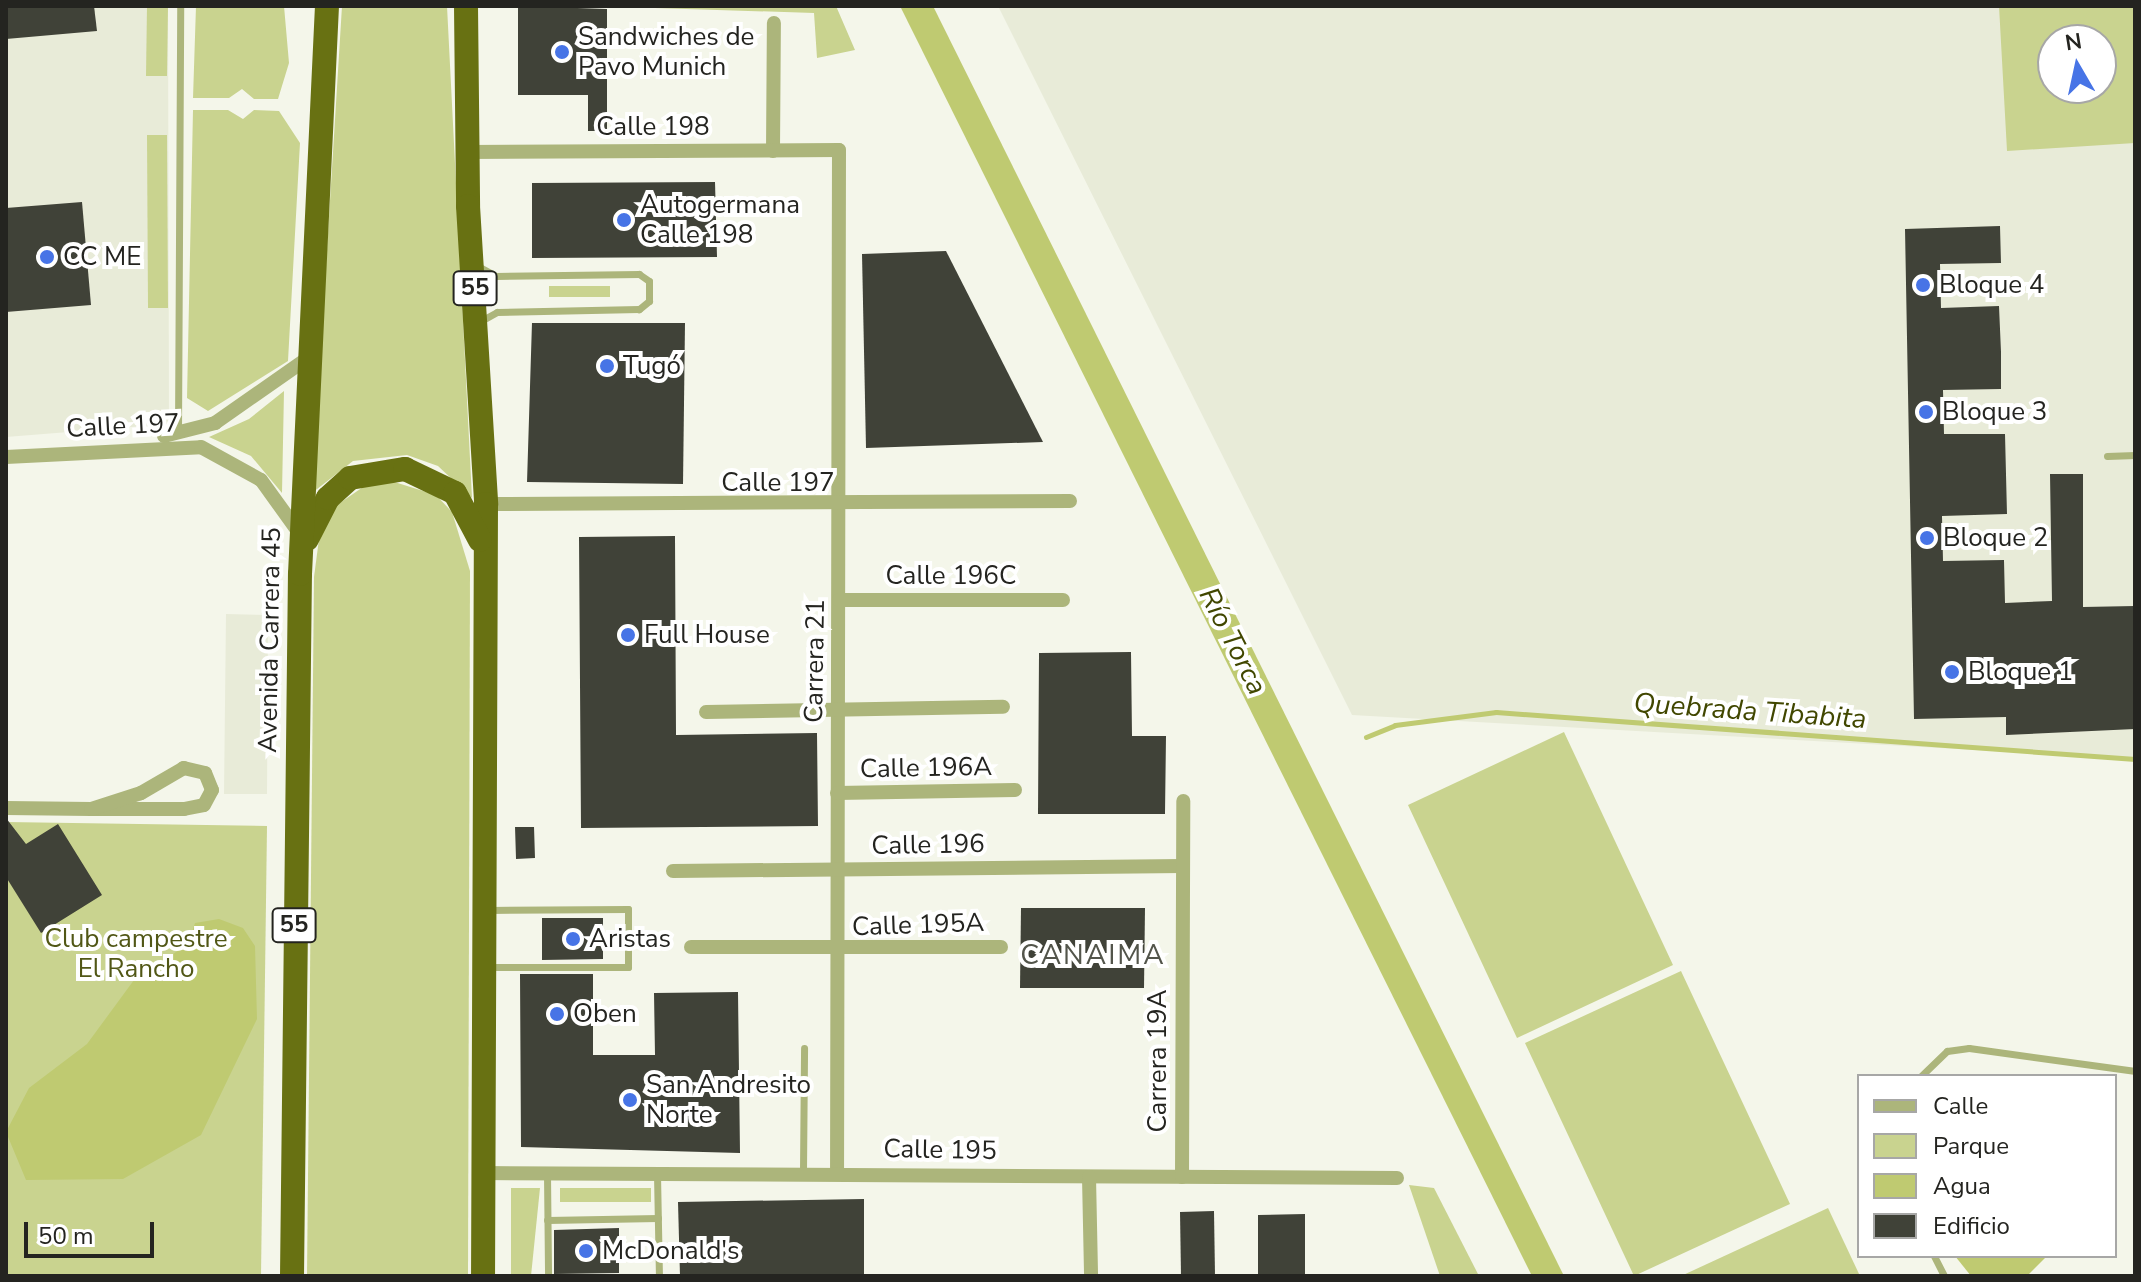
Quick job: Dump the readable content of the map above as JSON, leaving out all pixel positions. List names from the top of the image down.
{
  "streets": {
    "highway": ["55", "Avenida Carrera 45"],
    "street": [
      "Calle 198",
      "Calle 197",
      "Calle 196C",
      "Carrera 21",
      "Calle 196A",
      "Calle 196",
      "Calle 195A",
      "Carrera 19A",
      "Calle 195"
    ]
  },
  "crossings": [
    ["Calle 198", "55"],
    ["Calle 198", "Carrera 21"],
    ["55", "Calle 197"],
    ["55", "Calle 195"],
    ["Calle 197", "Avenida Carrera 45"],
    ["Calle 197", "Carrera 21"],
    ["Calle 196C", "Carrera 21"],
    ["Carrera 21", "Calle 196A"],
    ["Carrera 21", "Calle 196"],
    ["Carrera 21", "Calle 195A"],
    ["Carrera 21", "Calle 195"],
    ["Calle 196", "Carrera 19A"],
    ["Carrera 19A", "Calle 195"]
  ],
  "districts": ["CANAIMA"],
  "water": ["Río Torca", "Quebrada Tibabita"],
  "parks": ["Club campestre El Rancho"],
  "places": [
    "Sandwiches de Pavo Munich",
    "Autogermana Calle 198",
    "CC ME",
    "Bloque 4",
    "Tugó",
    "Bloque 3",
    "Bloque 2",
    "Full House",
    "Bloque 1",
    "Aristas",
    "Oben",
    "San Andresito Norte",
    "McDonald's"
  ],
  "legend": [
    "Calle",
    "Parque",
    "Agua",
    "Edificio"
  ],
  "scale_bar": "50 m",
  "north": "top"
}
